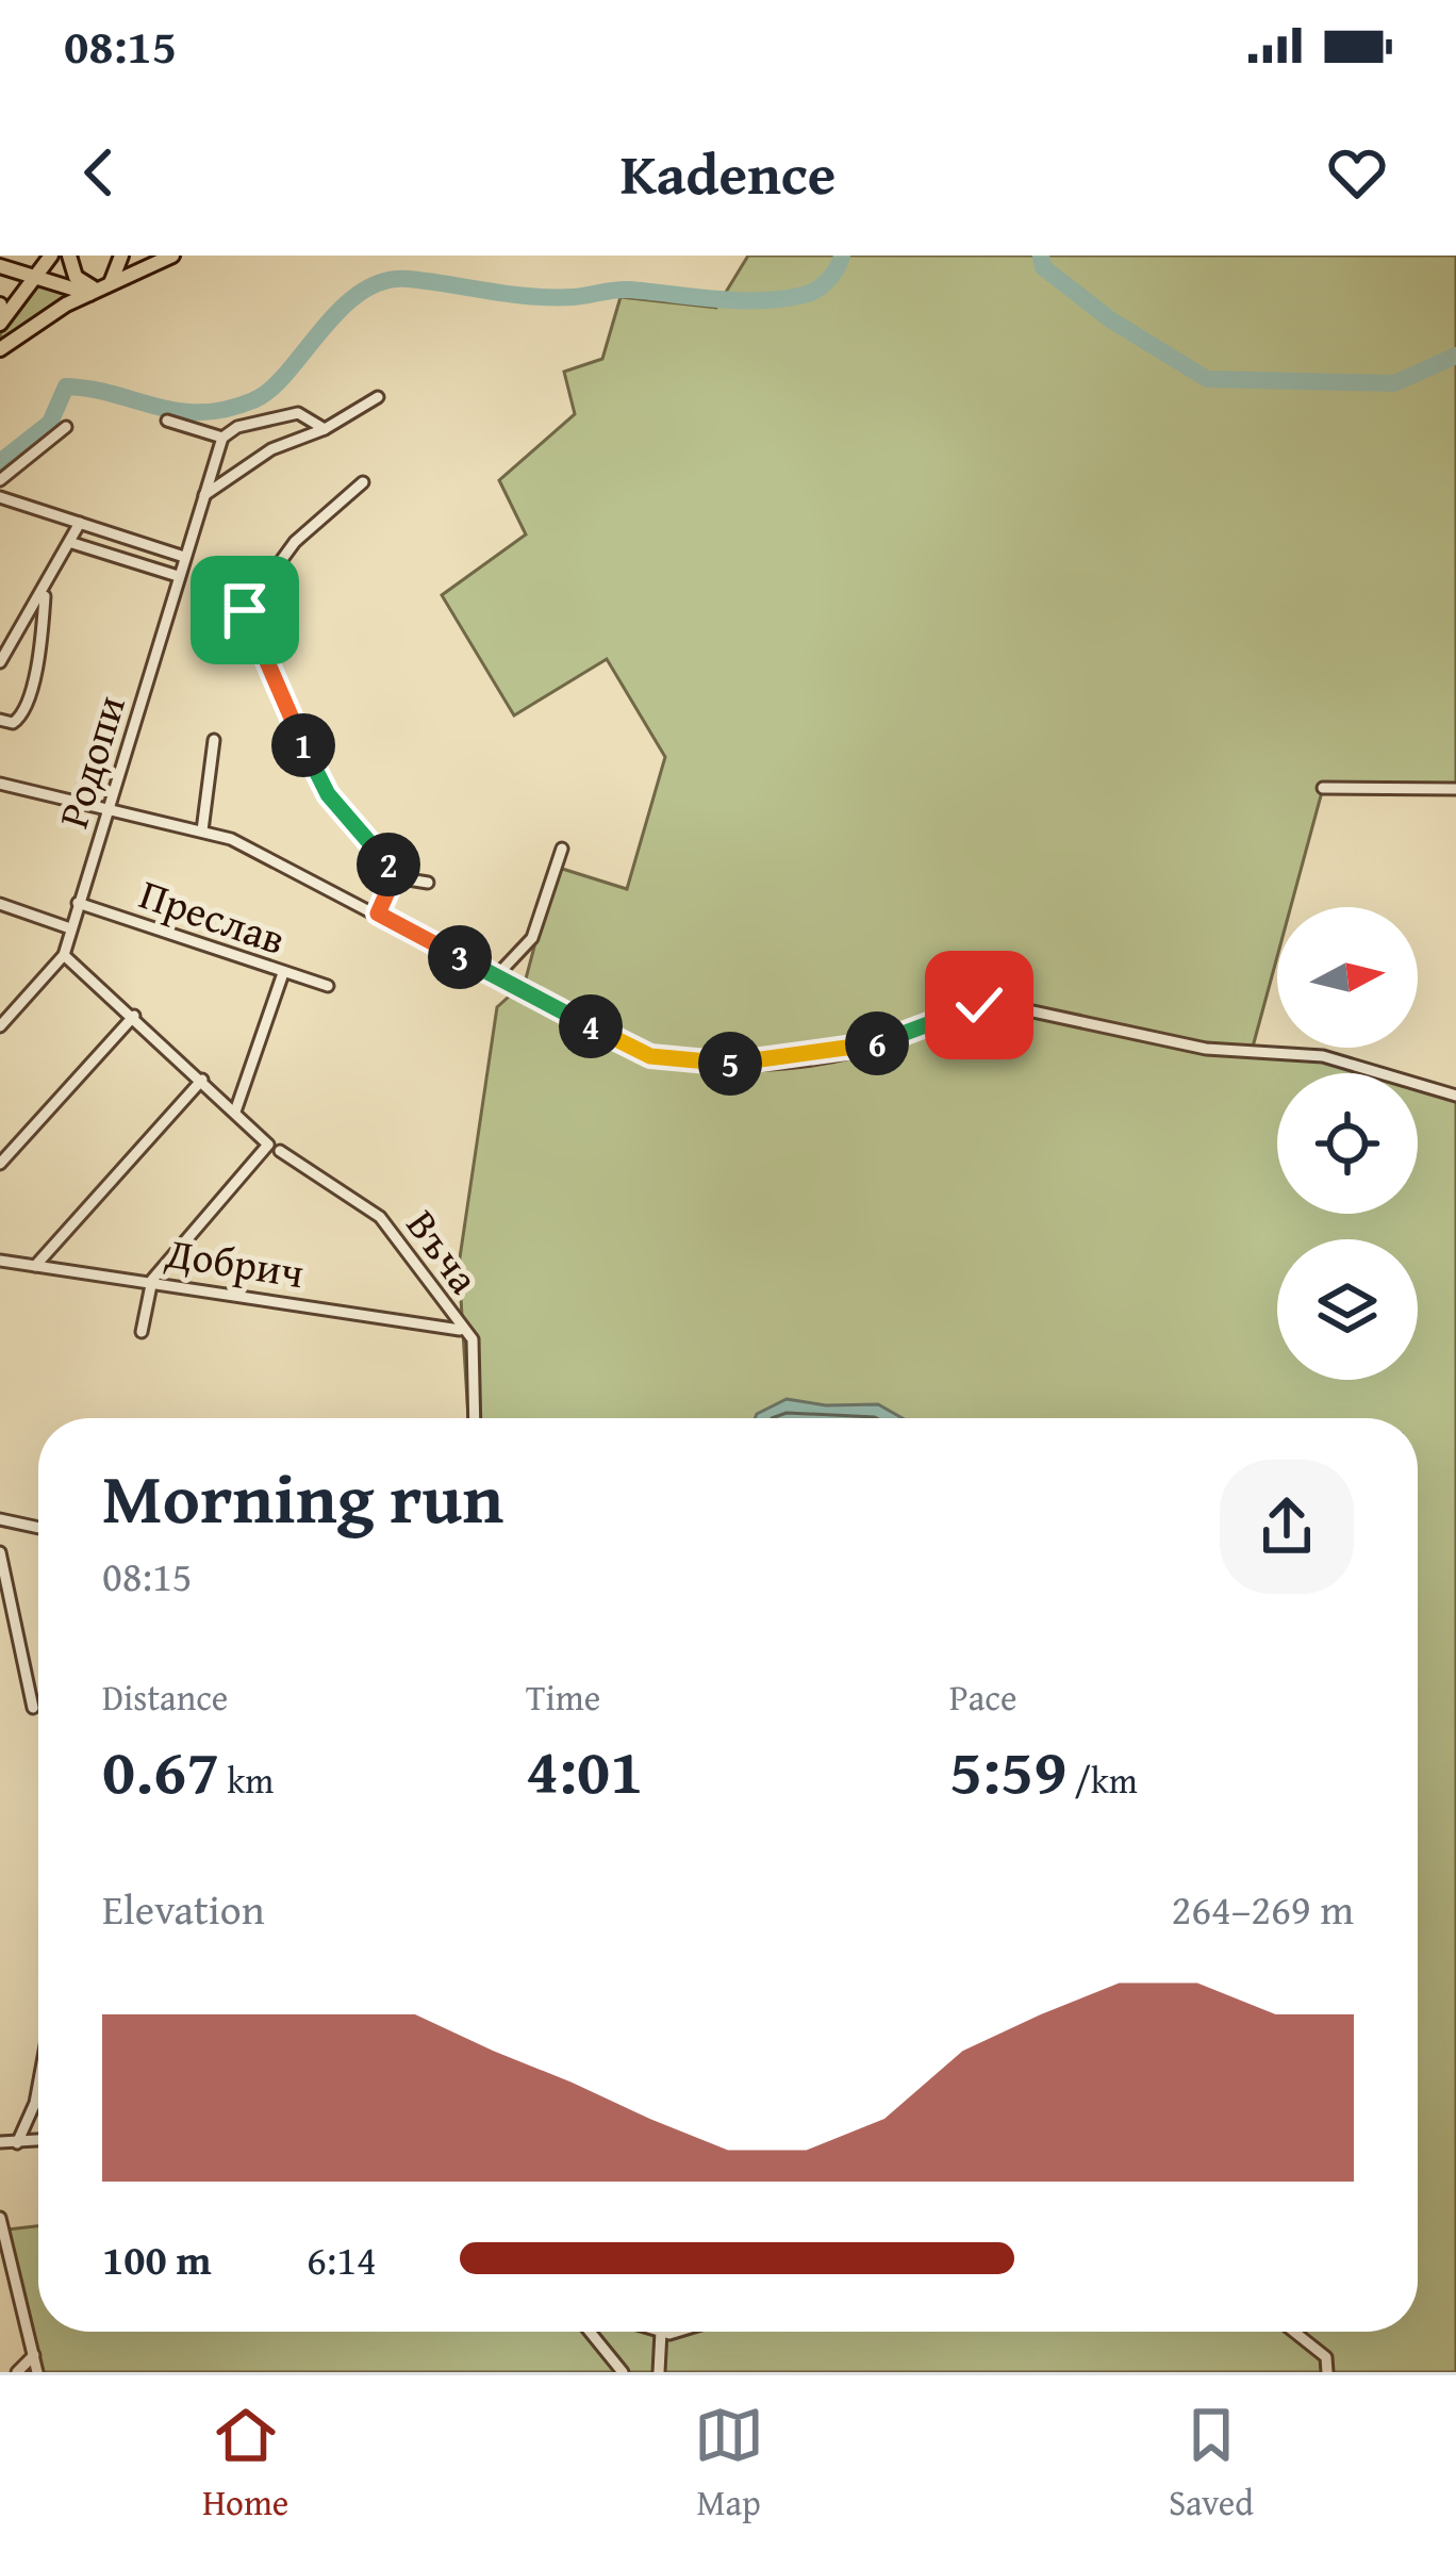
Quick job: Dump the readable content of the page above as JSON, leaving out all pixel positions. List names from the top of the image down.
{
  "streets": {
    "street": [
      "Родопи",
      "Преслав",
      "Въча",
      "Добрич"
    ]
  },
  "crossings": [
    ["Родопи", "Преслав"],
    ["Родопи", "Въча"],
    ["Въча", "Добрич"]
  ],
  "north": "right",
  "page": {
    "status": "08:15",
    "header": "Kadence",
    "pins": [
      "1",
      "2",
      "3",
      "4",
      "6",
      "5"
    ],
    "heading": ["Morning run", "08:15"],
    "stats": [
      ["Distance", "0.67 km"],
      ["Time", "4:01"],
      ["Pace", "5:59 /km"]
    ],
    "chart": ["Elevation", "264–269 m"],
    "list": [
      {
        "name": "100 m",
        "note": "6:14"
      }
    ],
    "tabs": ["Home", "Map", "Saved"]
  }
}
